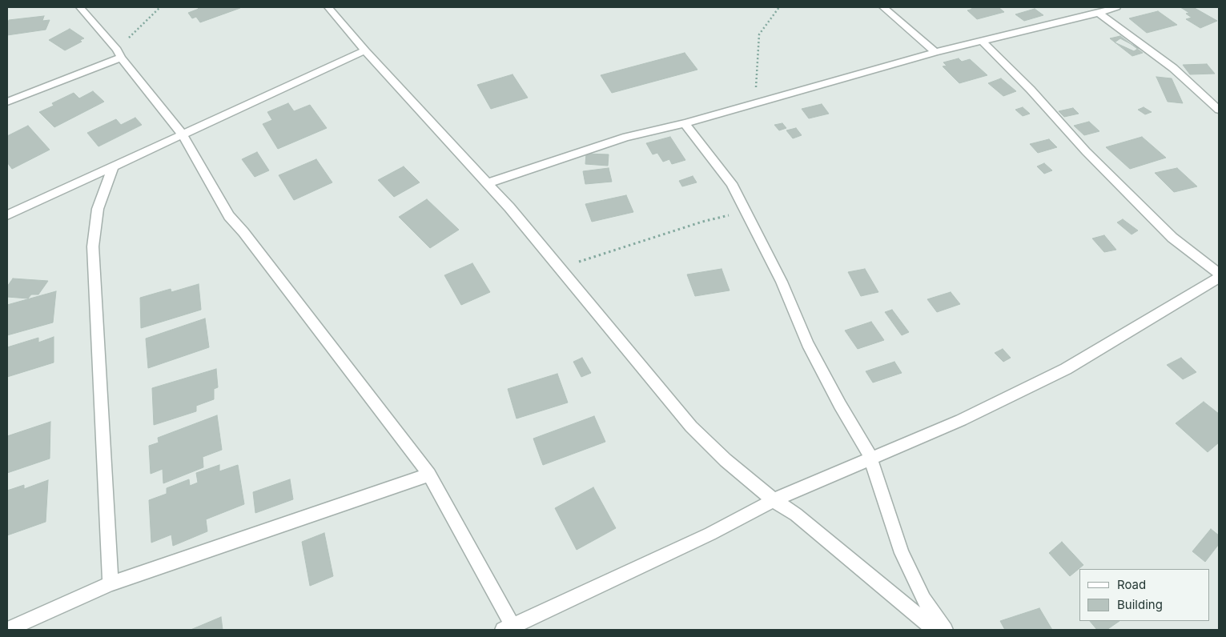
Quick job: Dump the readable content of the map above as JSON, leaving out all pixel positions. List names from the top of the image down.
{
  "legend": ["Road", "Building"]
}
